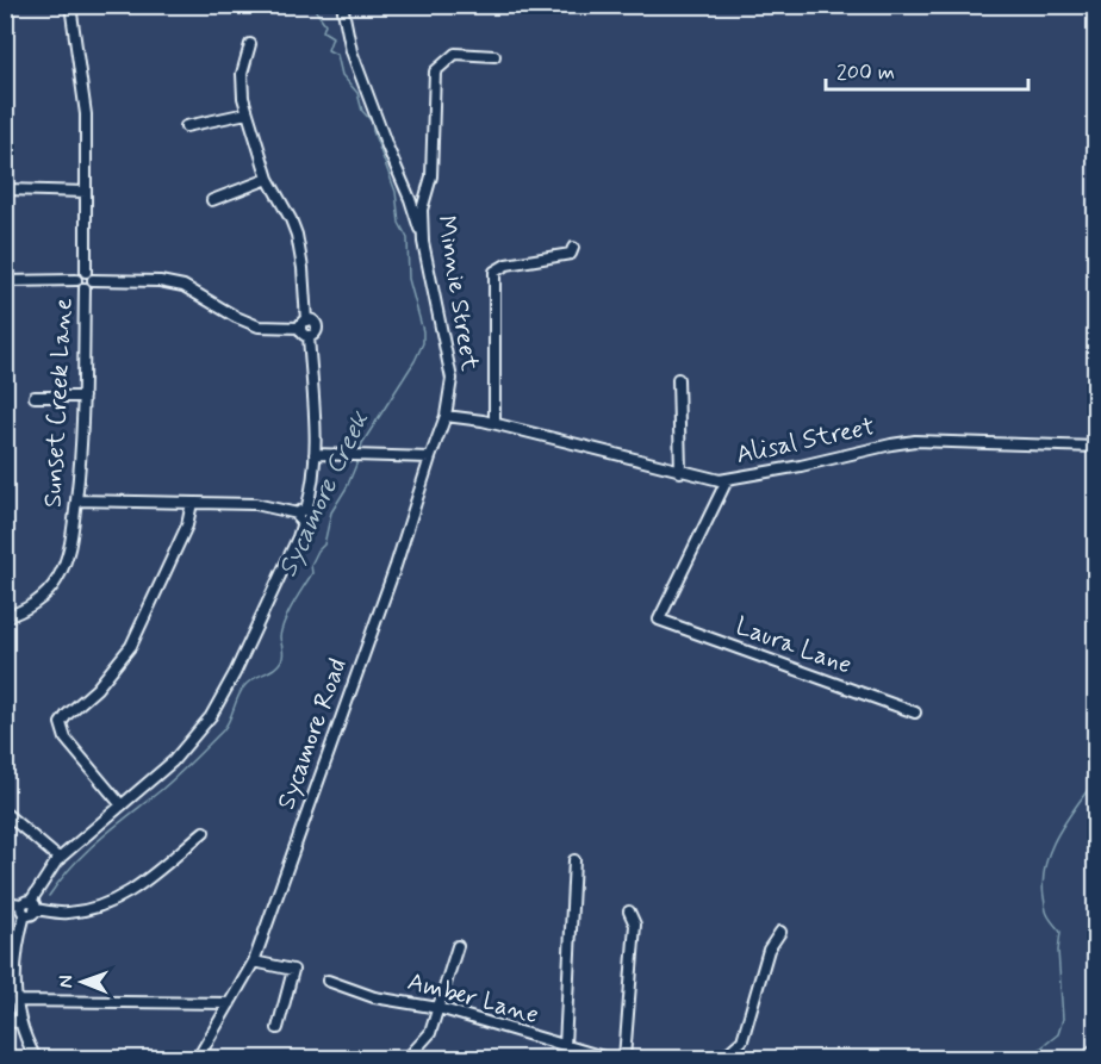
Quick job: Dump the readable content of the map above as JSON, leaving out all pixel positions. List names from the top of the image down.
{
  "streets": {
    "street": [
      "Minnie Street",
      "Sunset Creek Lane",
      "Alisal Street",
      "Laura Lane",
      "Sycamore Road",
      "Amber Lane"
    ]
  },
  "crossings": [
    ["Minnie Street", "Alisal Street"],
    ["Minnie Street", "Sycamore Road"],
    ["Alisal Street", "Laura Lane"],
    ["Alisal Street", "Sycamore Road"]
  ],
  "water": ["Sycamore Creek"],
  "scale_bar": "200 m",
  "north": "left"
}
